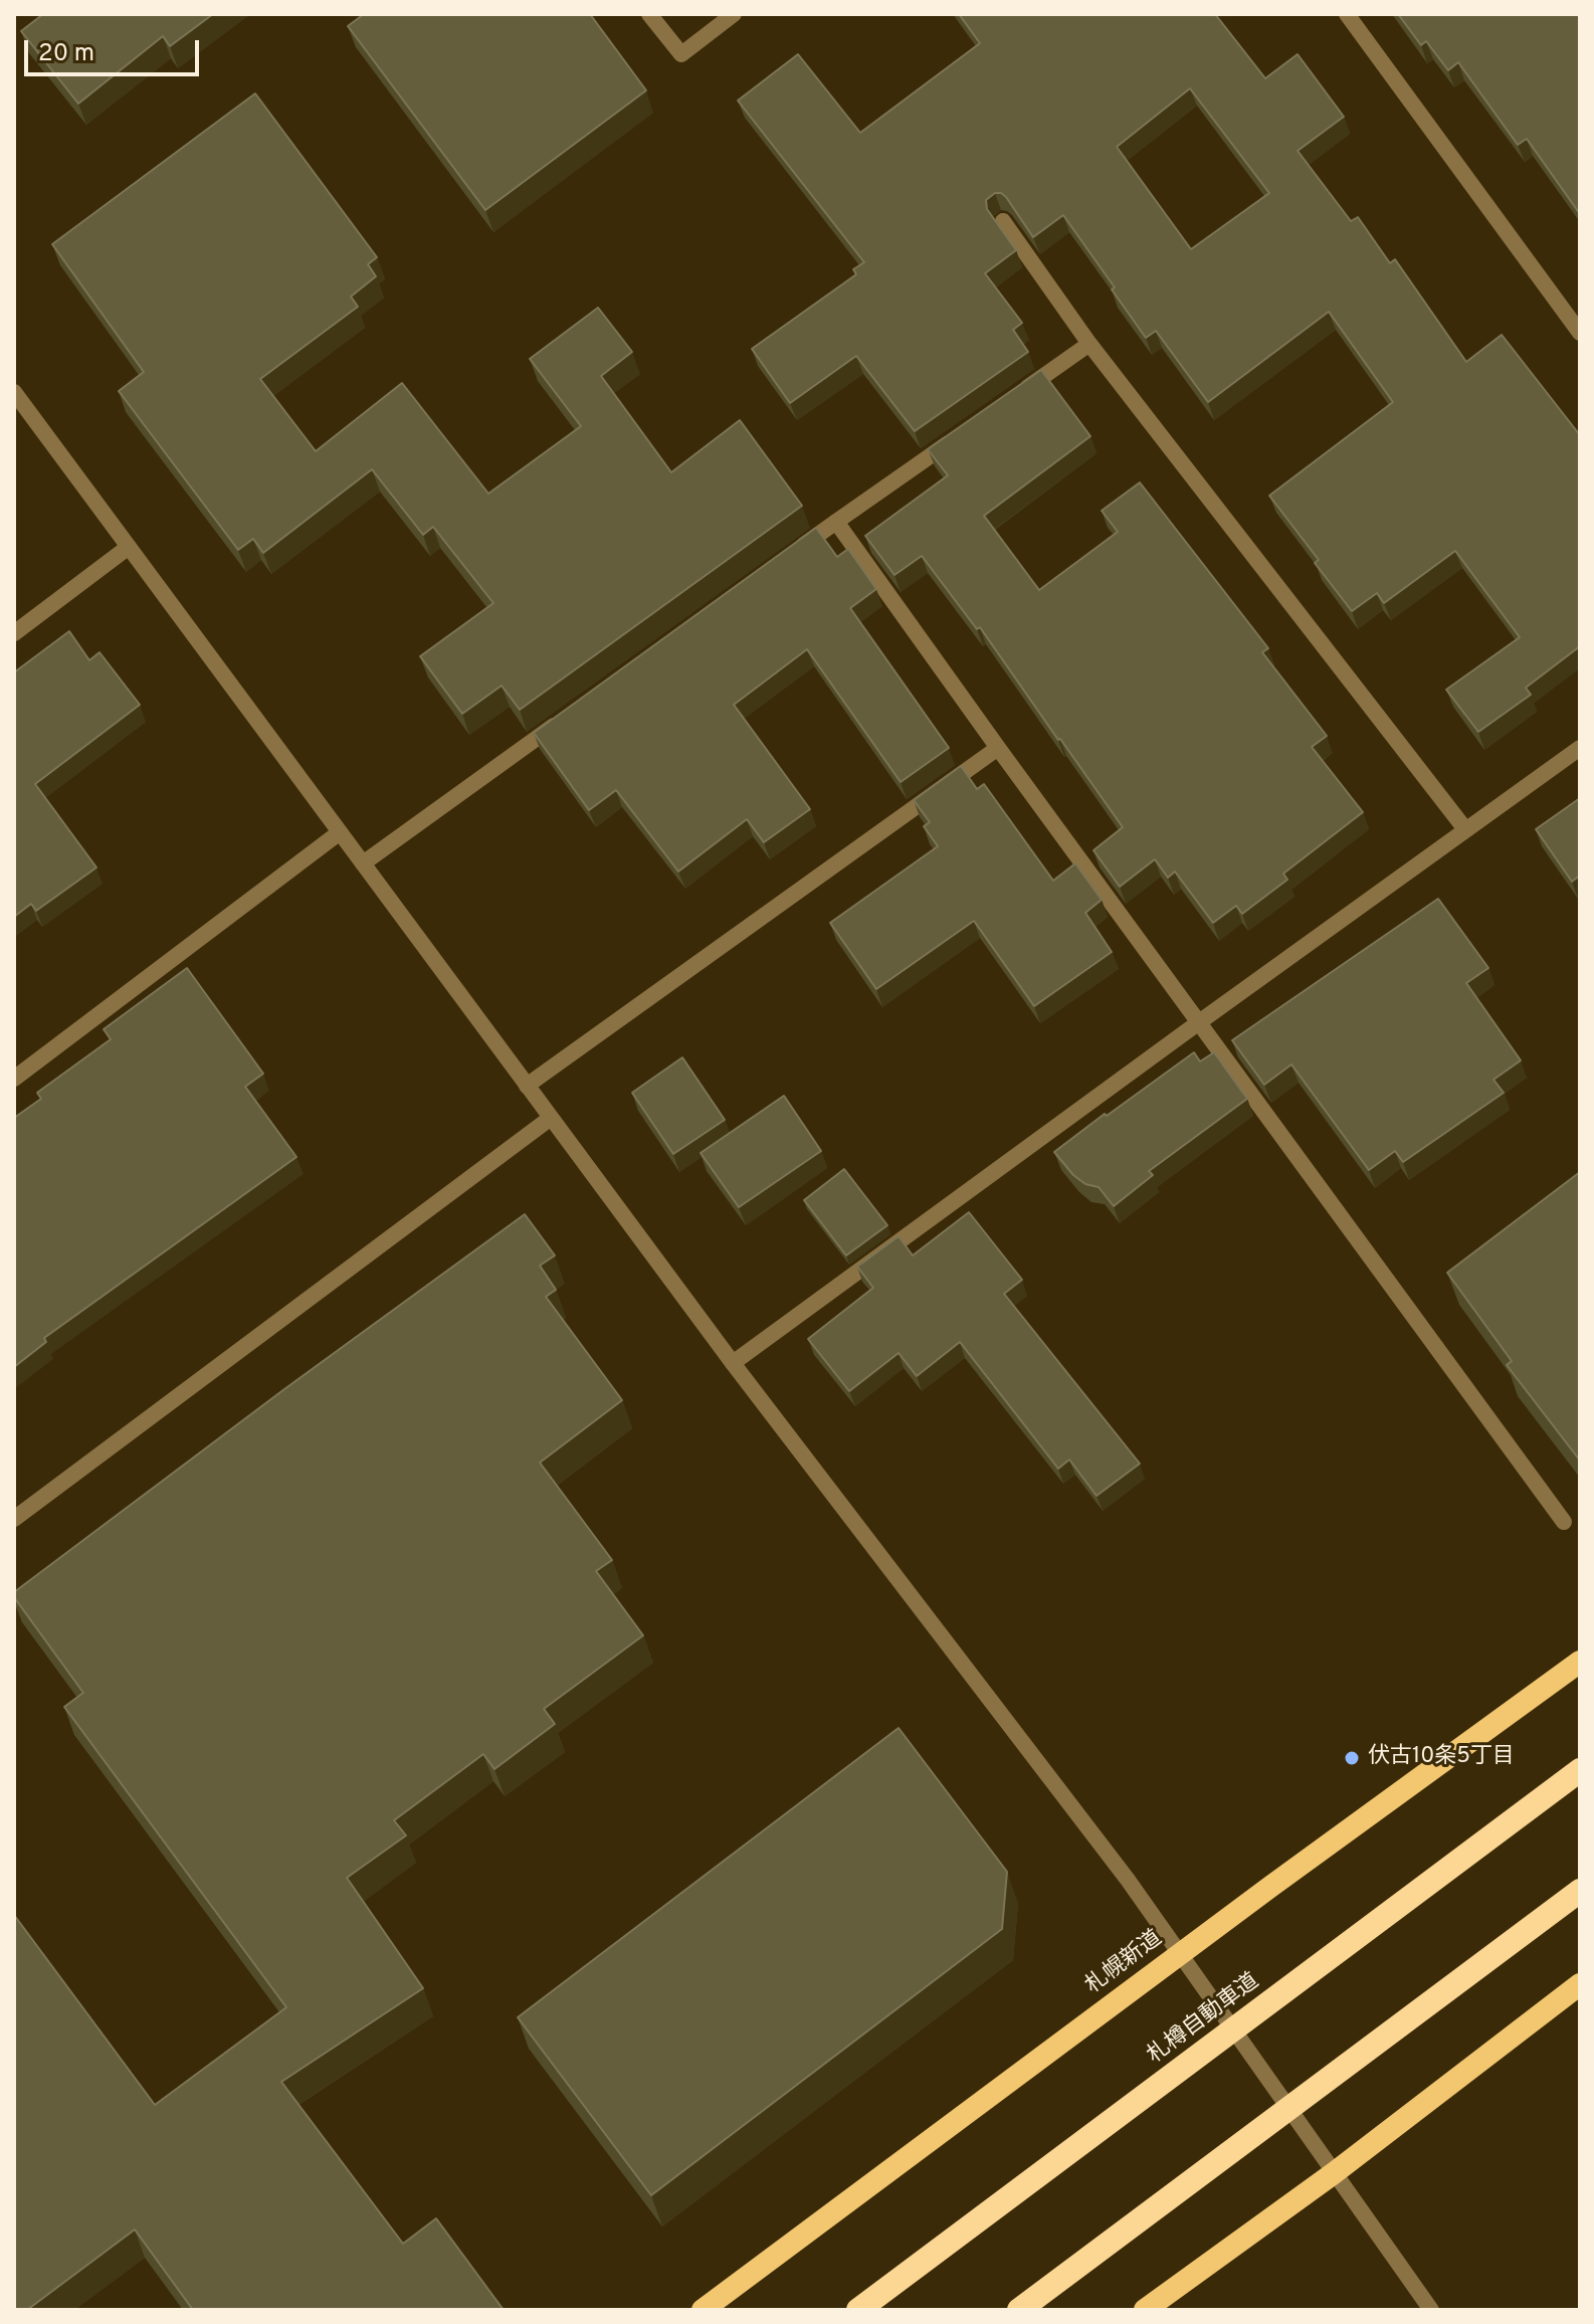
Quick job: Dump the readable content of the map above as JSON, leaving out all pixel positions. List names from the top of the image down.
{
  "streets": {
    "highway": ["札幌新道", "札樽自動車道"]
  },
  "places": ["伏古10条5丁目"],
  "scale_bar": "20 m"
}
